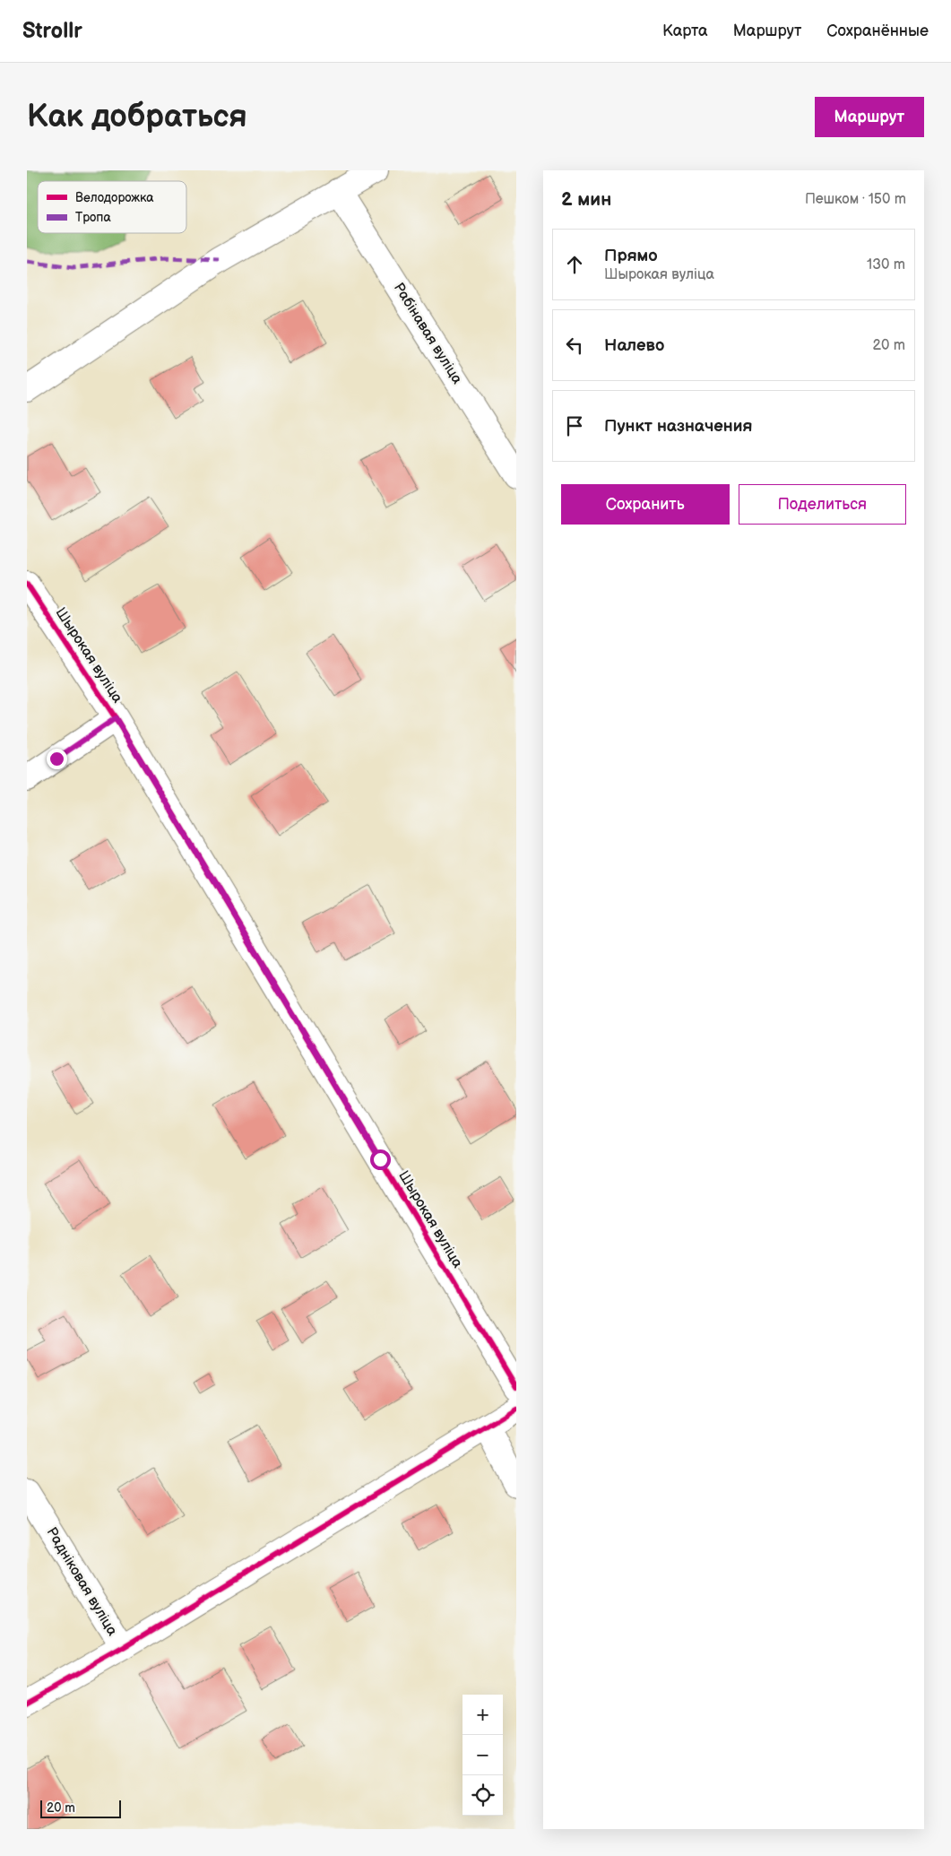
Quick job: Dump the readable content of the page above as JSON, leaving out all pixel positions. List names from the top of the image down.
{
  "streets": {
    "street": ["Рабінавая вуліца", "Шырокая вуліца", "Радніковая вуліца"]
  },
  "legend": ["Велодорожка", "Тропа"],
  "scale_bar": "20 m",
  "page": {
    "header": "Strollr",
    "nav": ["Карта", "Маршрут", "Сохранённые"],
    "buttons": [
      "Маршрут",
      ["Сохранить", "Поделиться"]
    ],
    "title": "Как добраться",
    "heading": ["2 мин", "Пешком · 150 m"],
    "list": [
      ["Прямо", "Шырокая вуліца", "130 m"],
      ["Налево", "20 m"],
      "Пункт назначения"
    ],
    "map_buttons": ["+", "−"],
    "scale": "20 m"
  }
}
